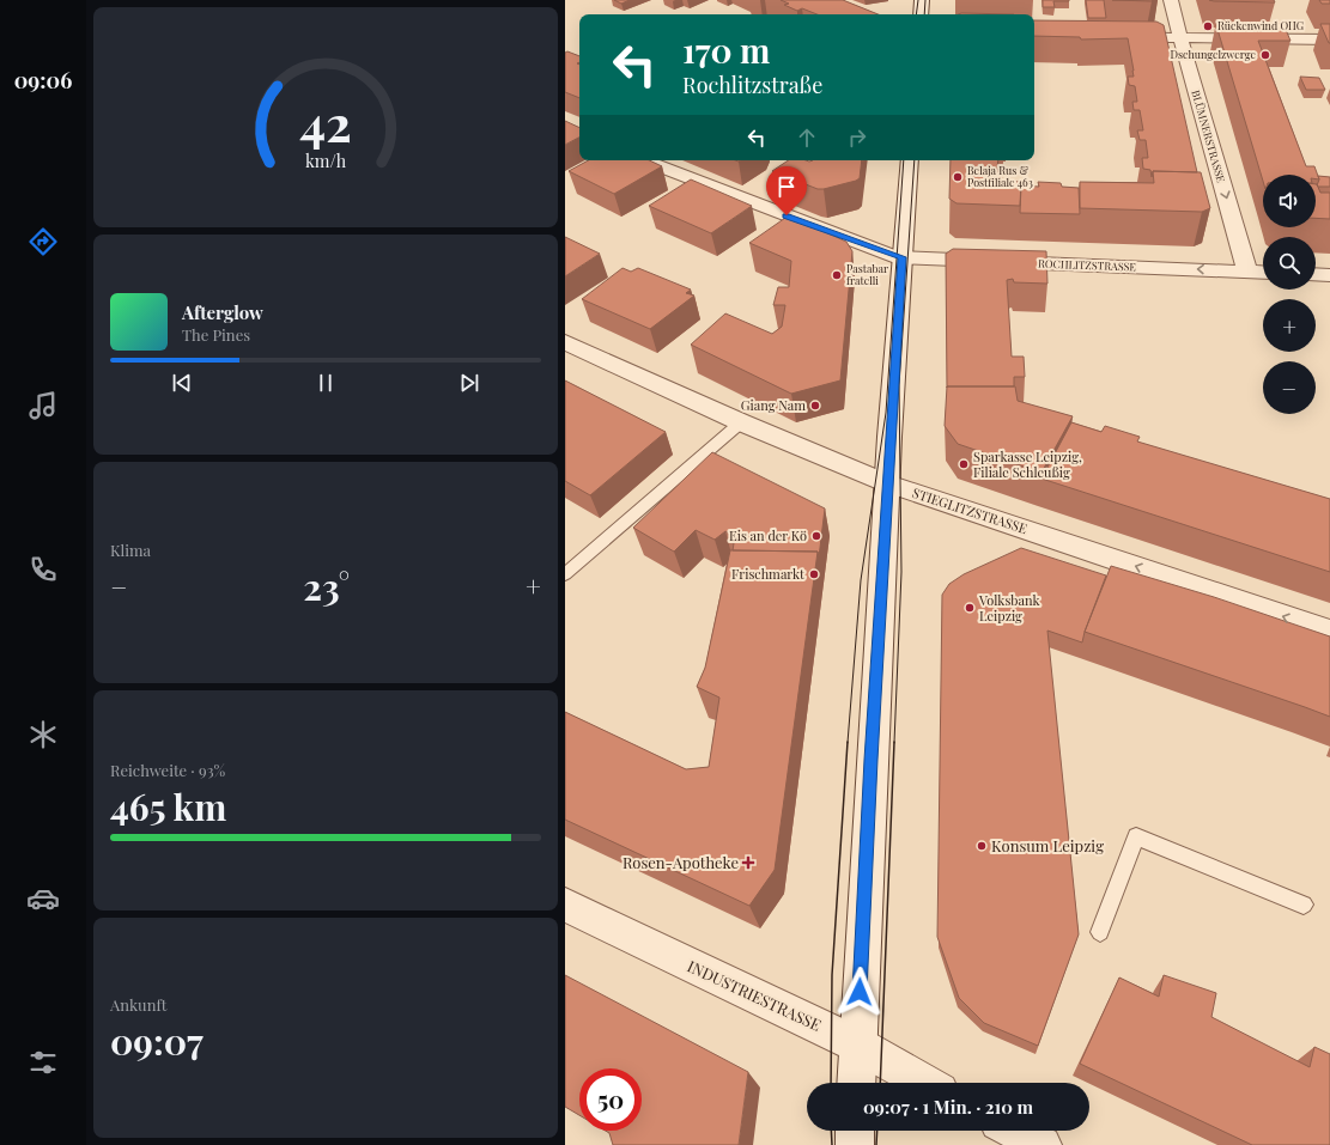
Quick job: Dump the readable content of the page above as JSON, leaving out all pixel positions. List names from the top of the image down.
{
  "streets": {
    "street": [
      "BLÜMNERSTRASSE",
      "ROCHLITZSTRASSE",
      "STIEGLITZSTRASSE",
      "INDUSTRIESTRASSE"
    ]
  },
  "crossings": [
    ["BLÜMNERSTRASSE", "ROCHLITZSTRASSE"]
  ],
  "one_way": ["BLÜMNERSTRASSE", "STIEGLITZSTRASSE"],
  "places": {
    "other": [
      "Rückenwind OHG",
      "Dschungelzwerge",
      "Belaja Rus & Postfiliale 463",
      "Pastabar fratelli",
      "Giang Nam",
      "Sparkasse Leipzig, Filiale Schleußig",
      "Eis an der Kö",
      "Frischmarkt",
      "Volksbank Leipzig",
      "Konsum Leipzig"
    ],
    "health": ["Rosen-Apotheke"]
  },
  "page": {
    "tabs": "09:06",
    "turn": ["170 m", "Rochlitzstraße"],
    "map_buttons": ["+", "−"],
    "song": ["Afterglow", "The Pines"],
    "tile": [
      "Klima",
      ["Reichweite · 93%", "465 km"],
      ["Ankunft", "09:07"]
    ],
    "heat": ["−", "23°", "+"],
    "limit": "50",
    "trip": "09:07 · 1 Min. · 210 m",
    "gauge": ["42", "km/h"]
  }
}
